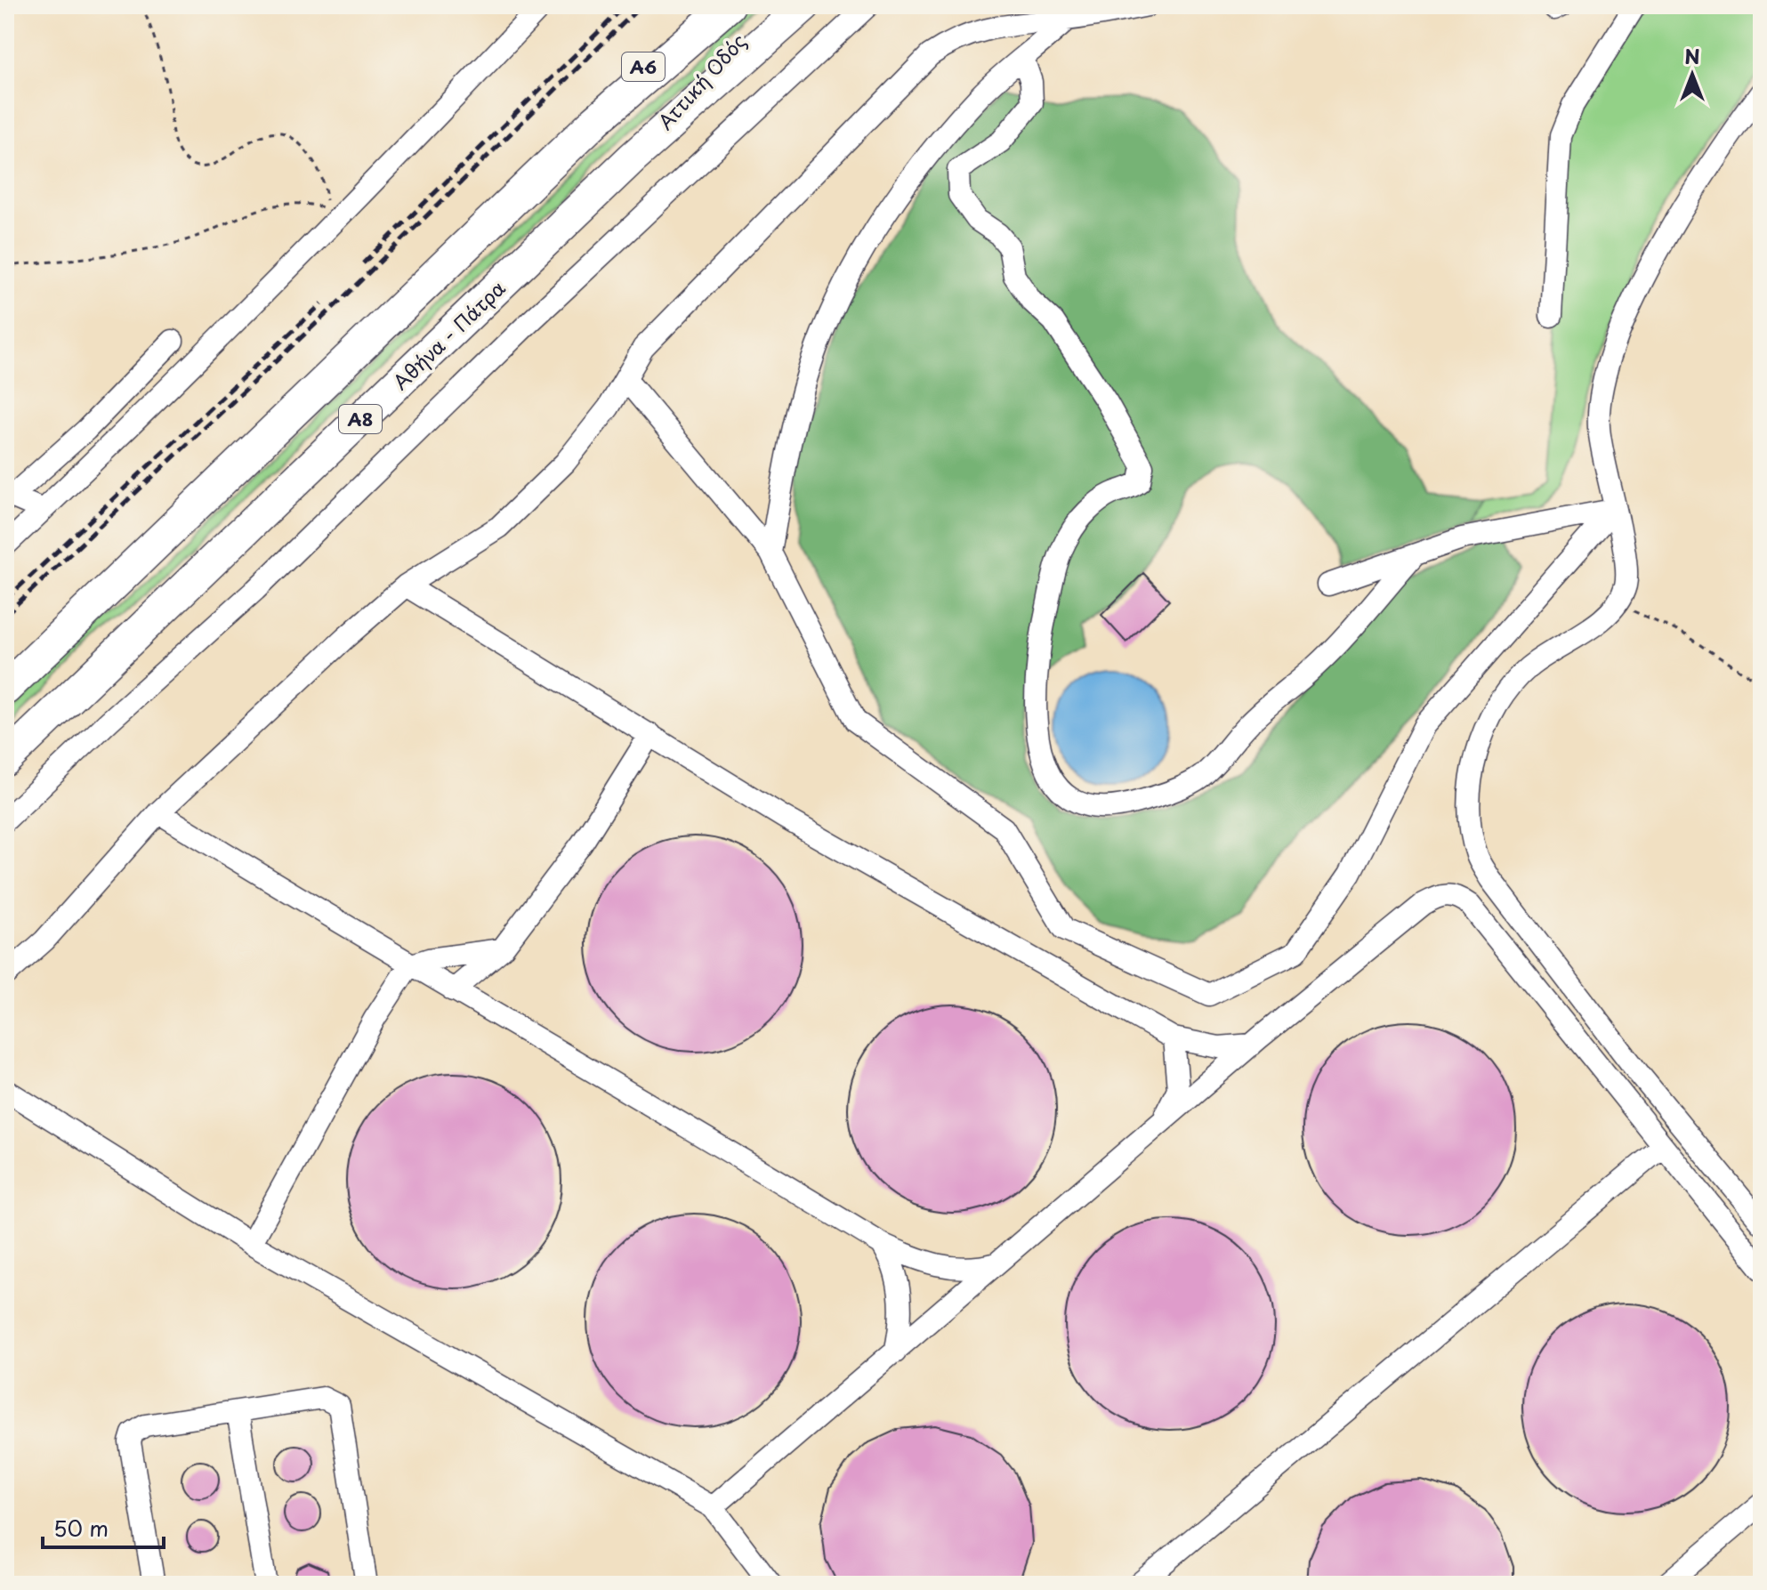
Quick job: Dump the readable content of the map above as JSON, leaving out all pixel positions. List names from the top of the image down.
{
  "streets": {
    "highway": [
      "Α6",
      "Αττική Οδός",
      "Αθήνα - Πάτρα",
      "Α8"
    ]
  },
  "crossings": [
    ["Α6", "Α8"],
    ["Αττική Οδός", "Αθήνα - Πάτρα"]
  ],
  "scale_bar": "50 m",
  "north": "top"
}
